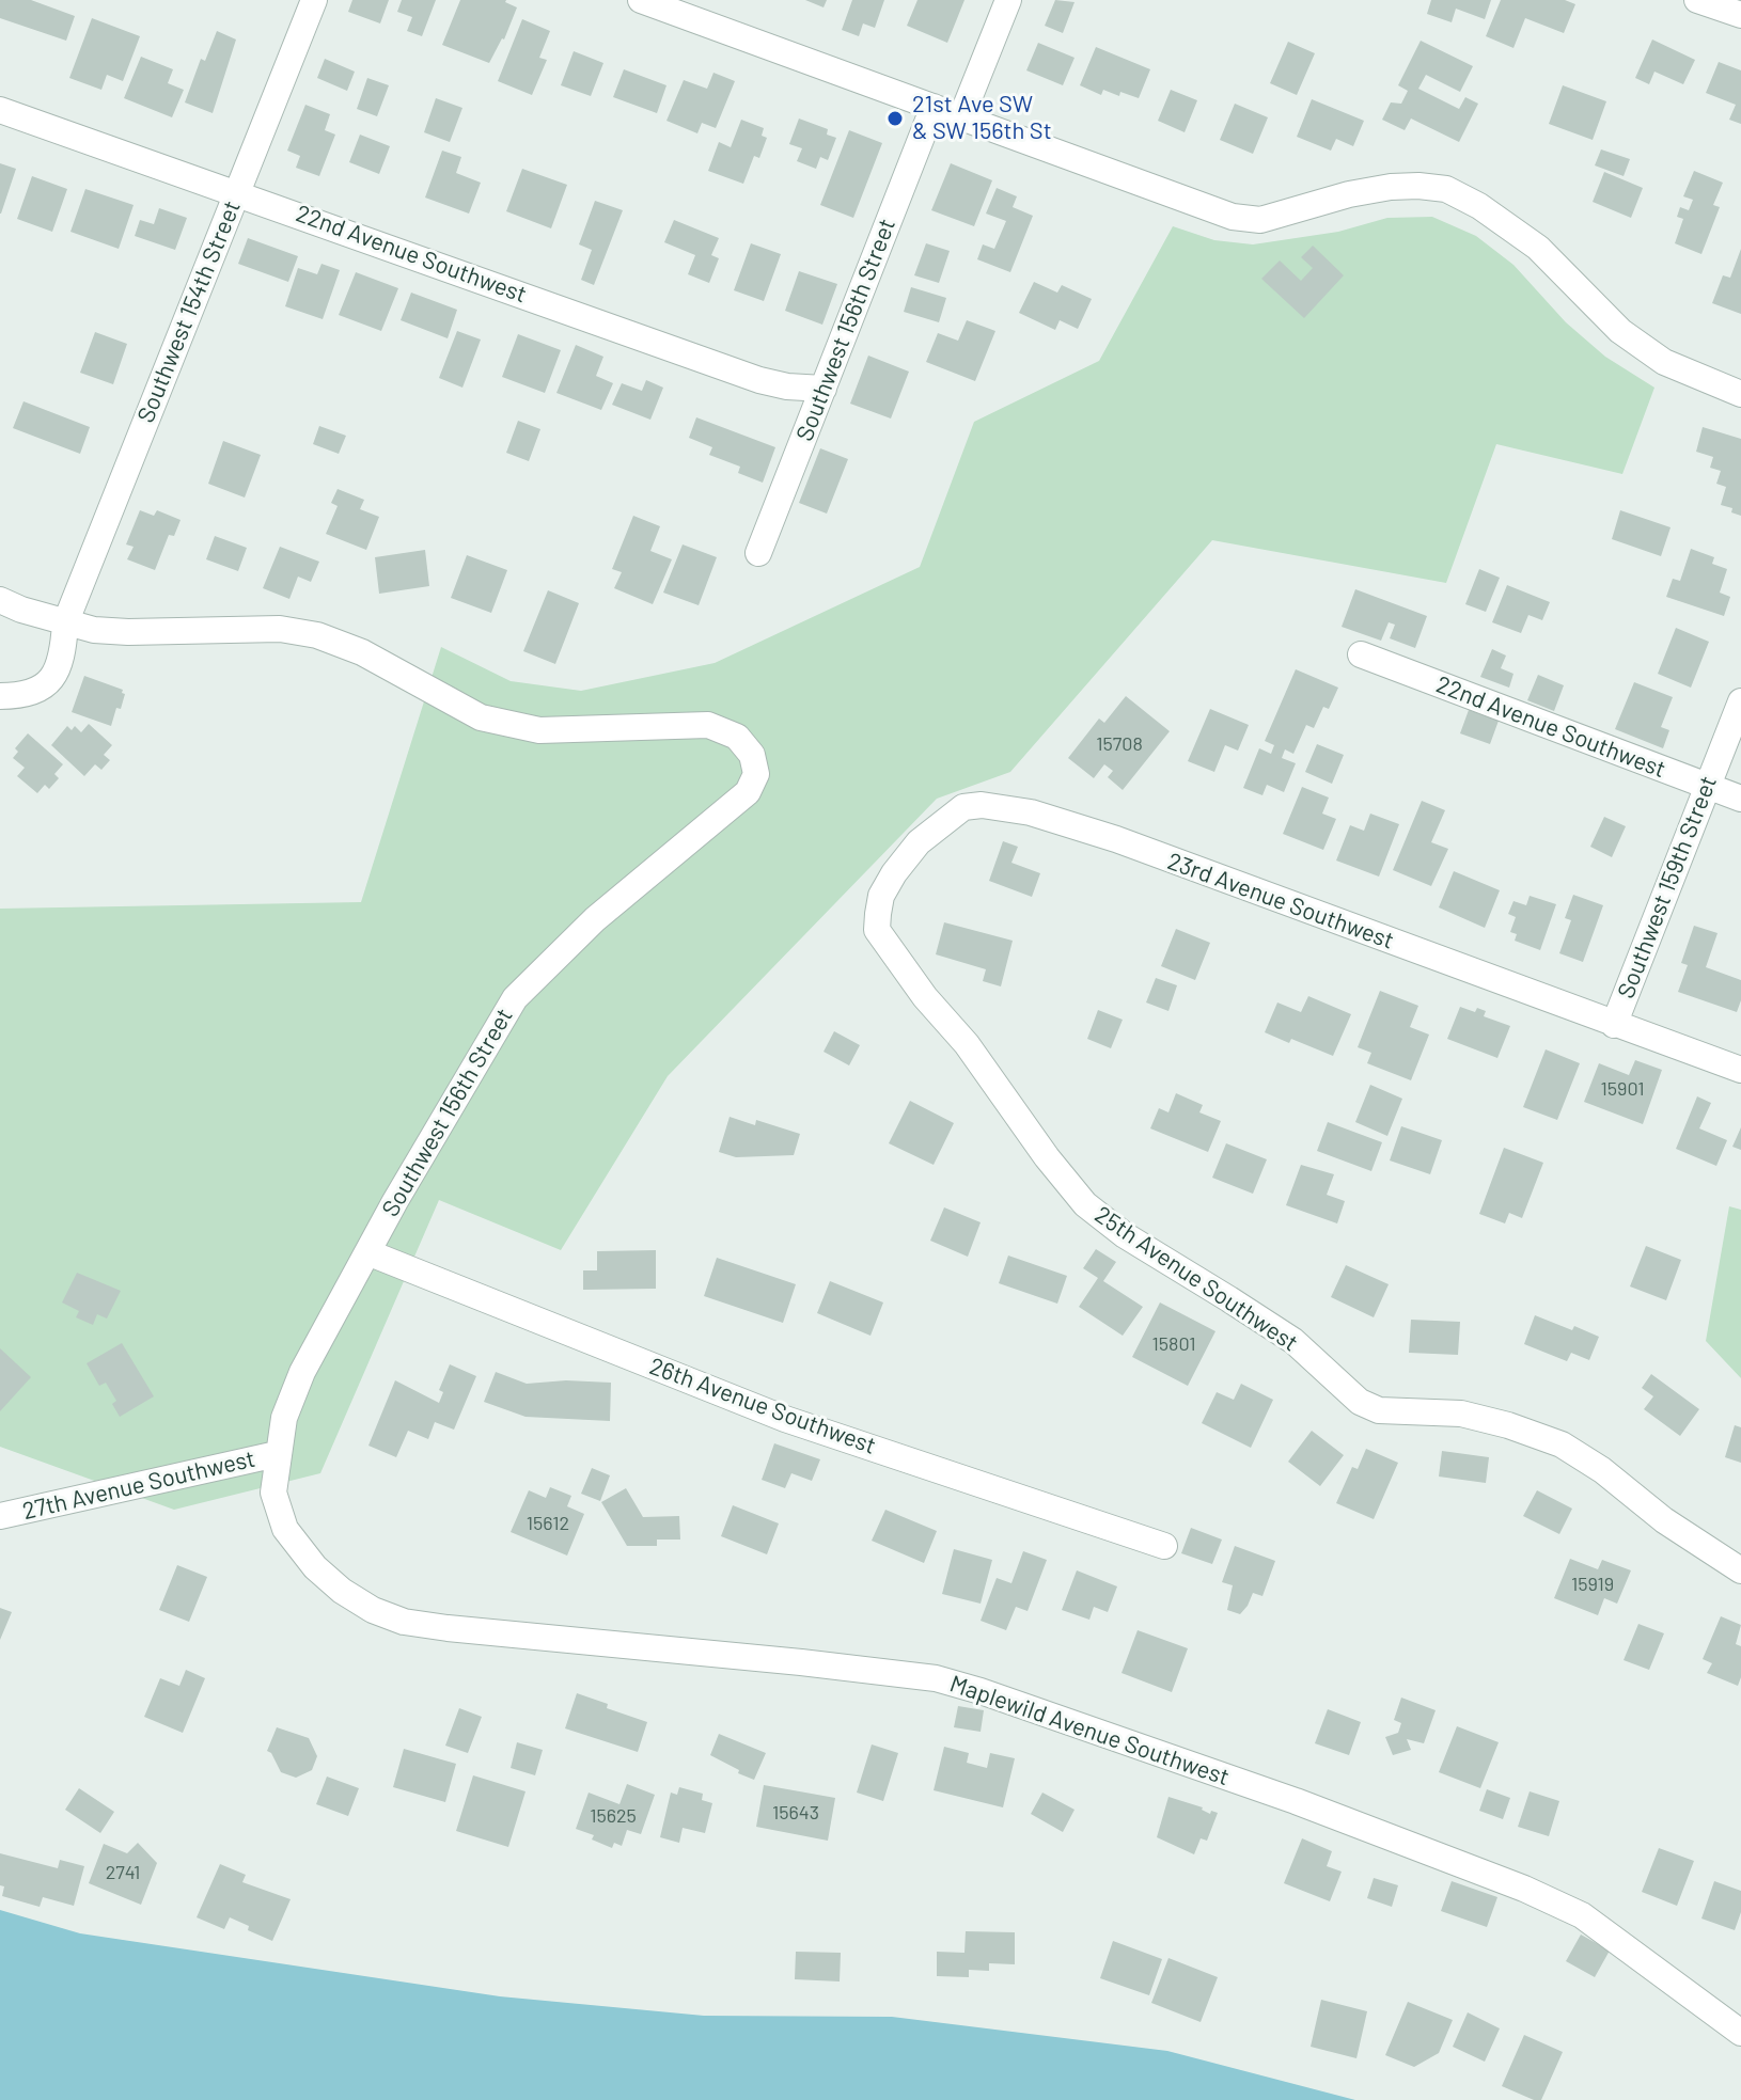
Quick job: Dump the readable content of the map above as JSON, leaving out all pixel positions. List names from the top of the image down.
{
  "streets": {
    "street": [
      "22nd Avenue Southwest",
      "Southwest 154th Street",
      "Southwest 156th Street",
      "Southwest 159th Street",
      "23rd Avenue Southwest",
      "25th Avenue Southwest",
      "26th Avenue Southwest",
      "27th Avenue Southwest",
      "Maplewild Avenue Southwest"
    ]
  },
  "crossings": [
    ["22nd Avenue Southwest", "Southwest 154th Street"],
    ["22nd Avenue Southwest", "Southwest 156th Street"],
    ["22nd Avenue Southwest", "Southwest 159th Street"],
    ["Southwest 154th Street", "Southwest 156th Street"],
    ["Southwest 156th Street", "26th Avenue Southwest"],
    ["Southwest 156th Street", "27th Avenue Southwest"],
    ["Southwest 156th Street", "Maplewild Avenue Southwest"],
    ["Southwest 159th Street", "23rd Avenue Southwest"],
    ["23rd Avenue Southwest", "25th Avenue Southwest"],
    ["27th Avenue Southwest", "Maplewild Avenue Southwest"]
  ],
  "places": ["21st Ave SW & SW 156th St"],
  "house_numbers": [
    "15708",
    "15901",
    "15801",
    "15612",
    "15919",
    "15643",
    "15625",
    "2741"
  ]
}
